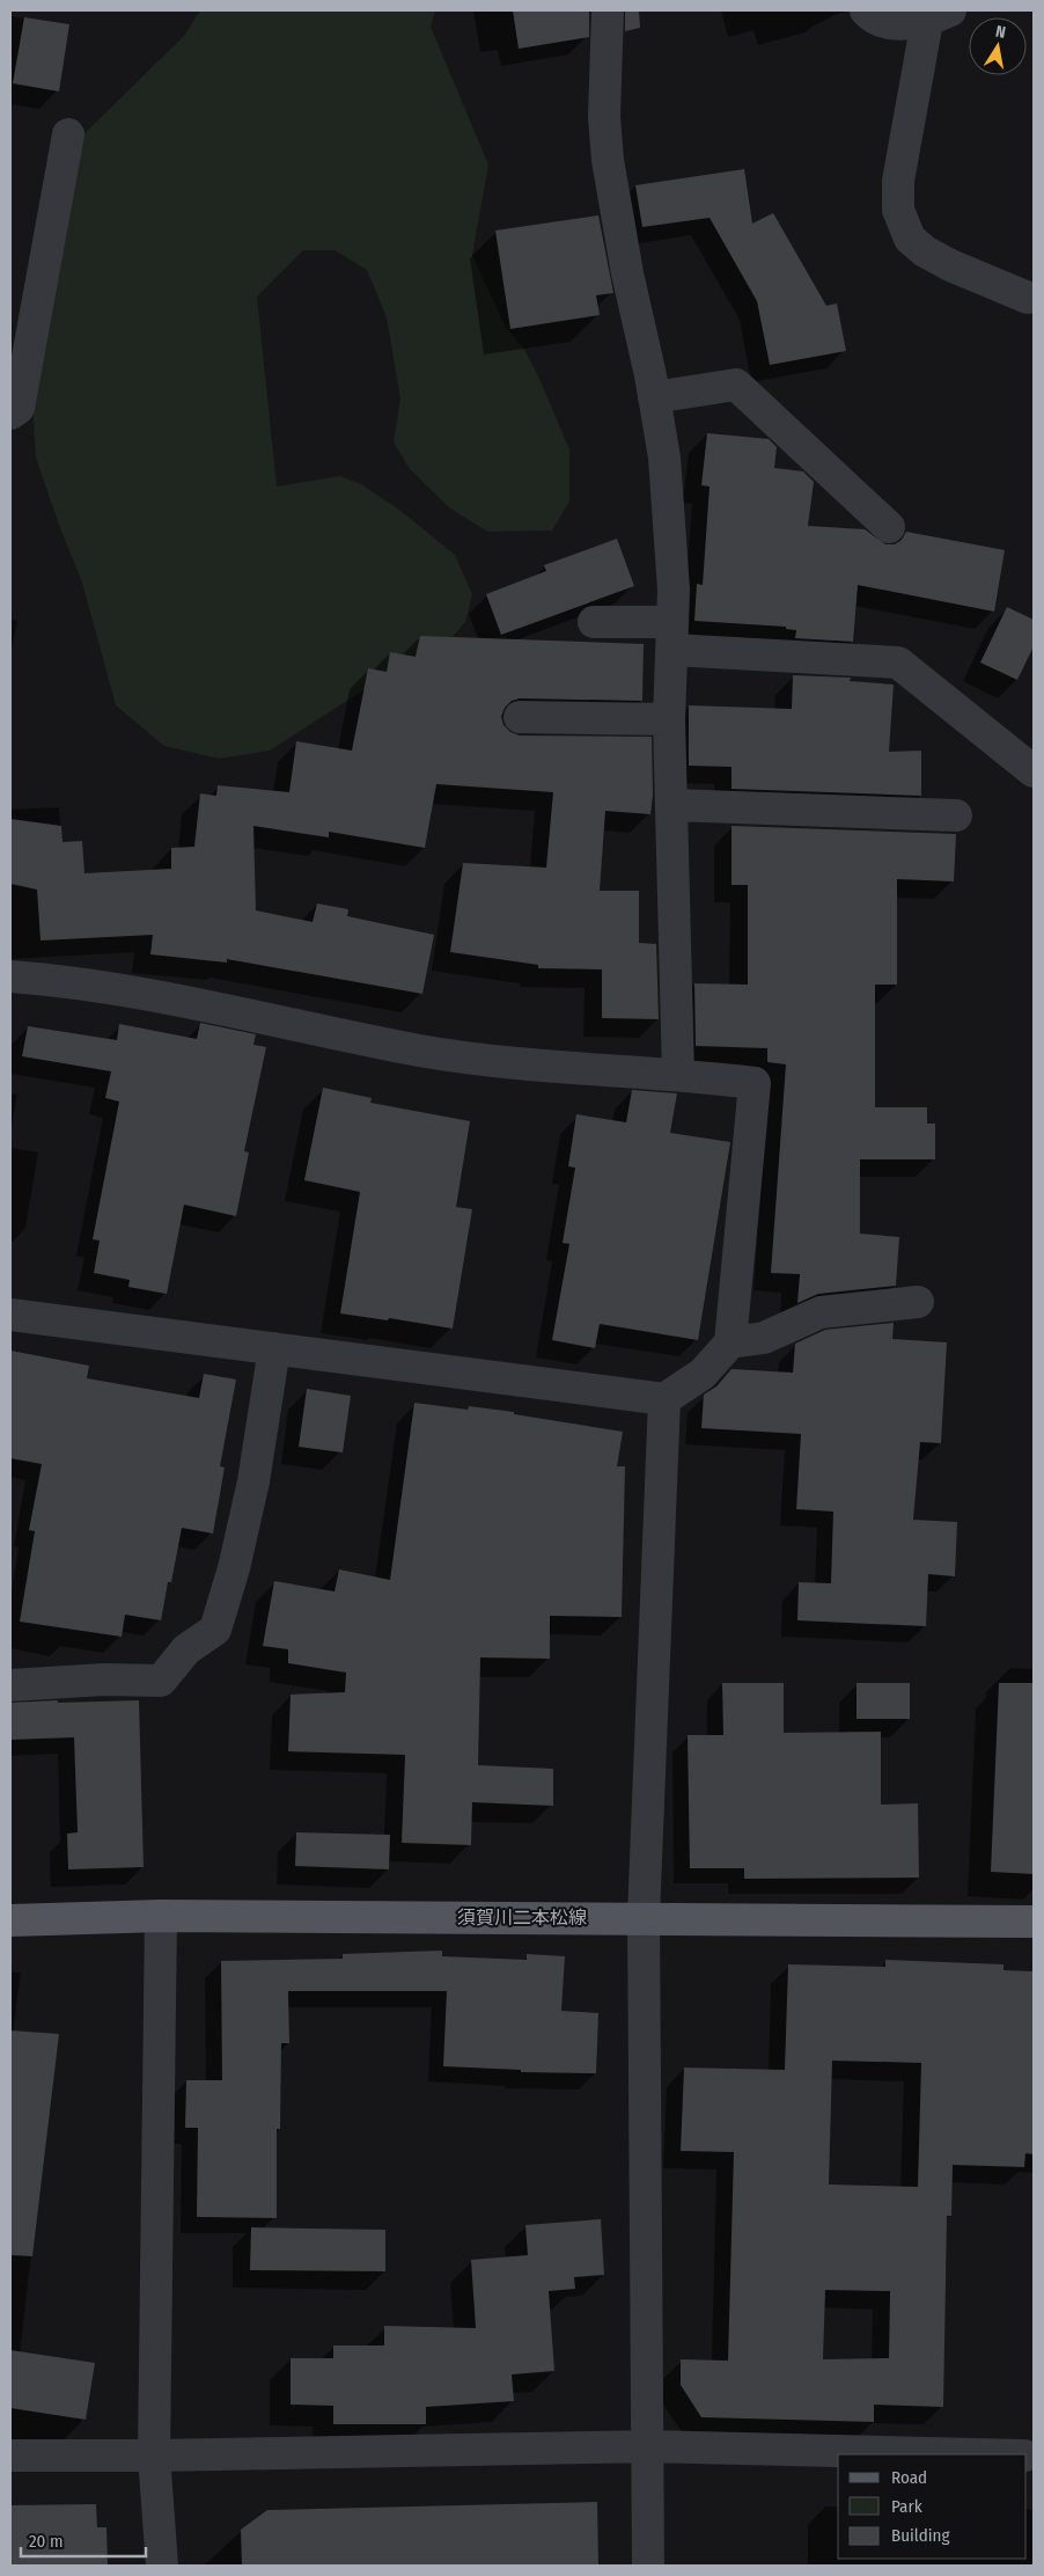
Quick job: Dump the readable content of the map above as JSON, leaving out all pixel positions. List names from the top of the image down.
{
  "streets": {
    "main road": ["須賀川二本松線"]
  },
  "legend": ["Road", "Park", "Building"],
  "scale_bar": "20 m",
  "north": "top"
}
